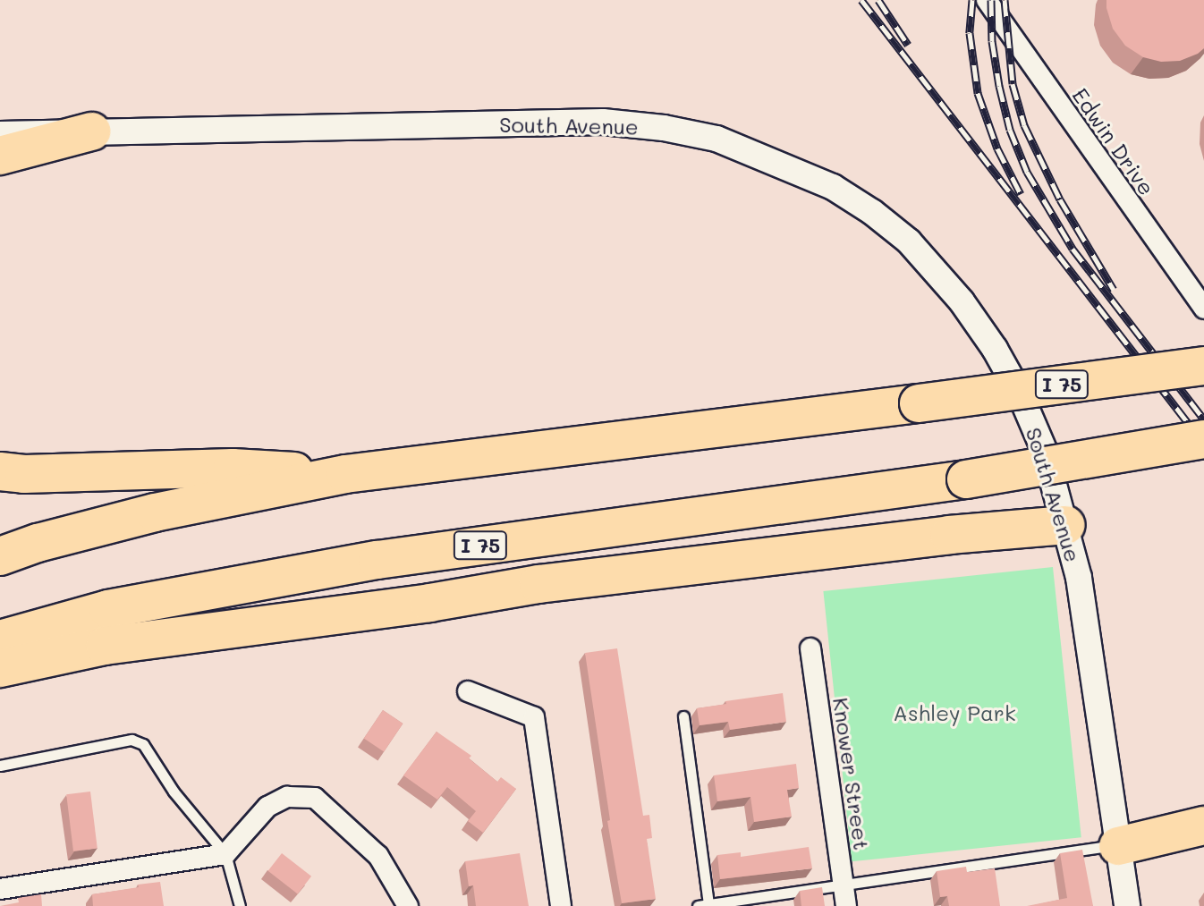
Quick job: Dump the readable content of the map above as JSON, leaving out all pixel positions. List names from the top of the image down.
{
  "streets": {
    "highway": ["I 75"],
    "street": ["South Avenue", "Edwin Drive", "Knower Street"]
  },
  "parks": ["Ashley Park"]
}
